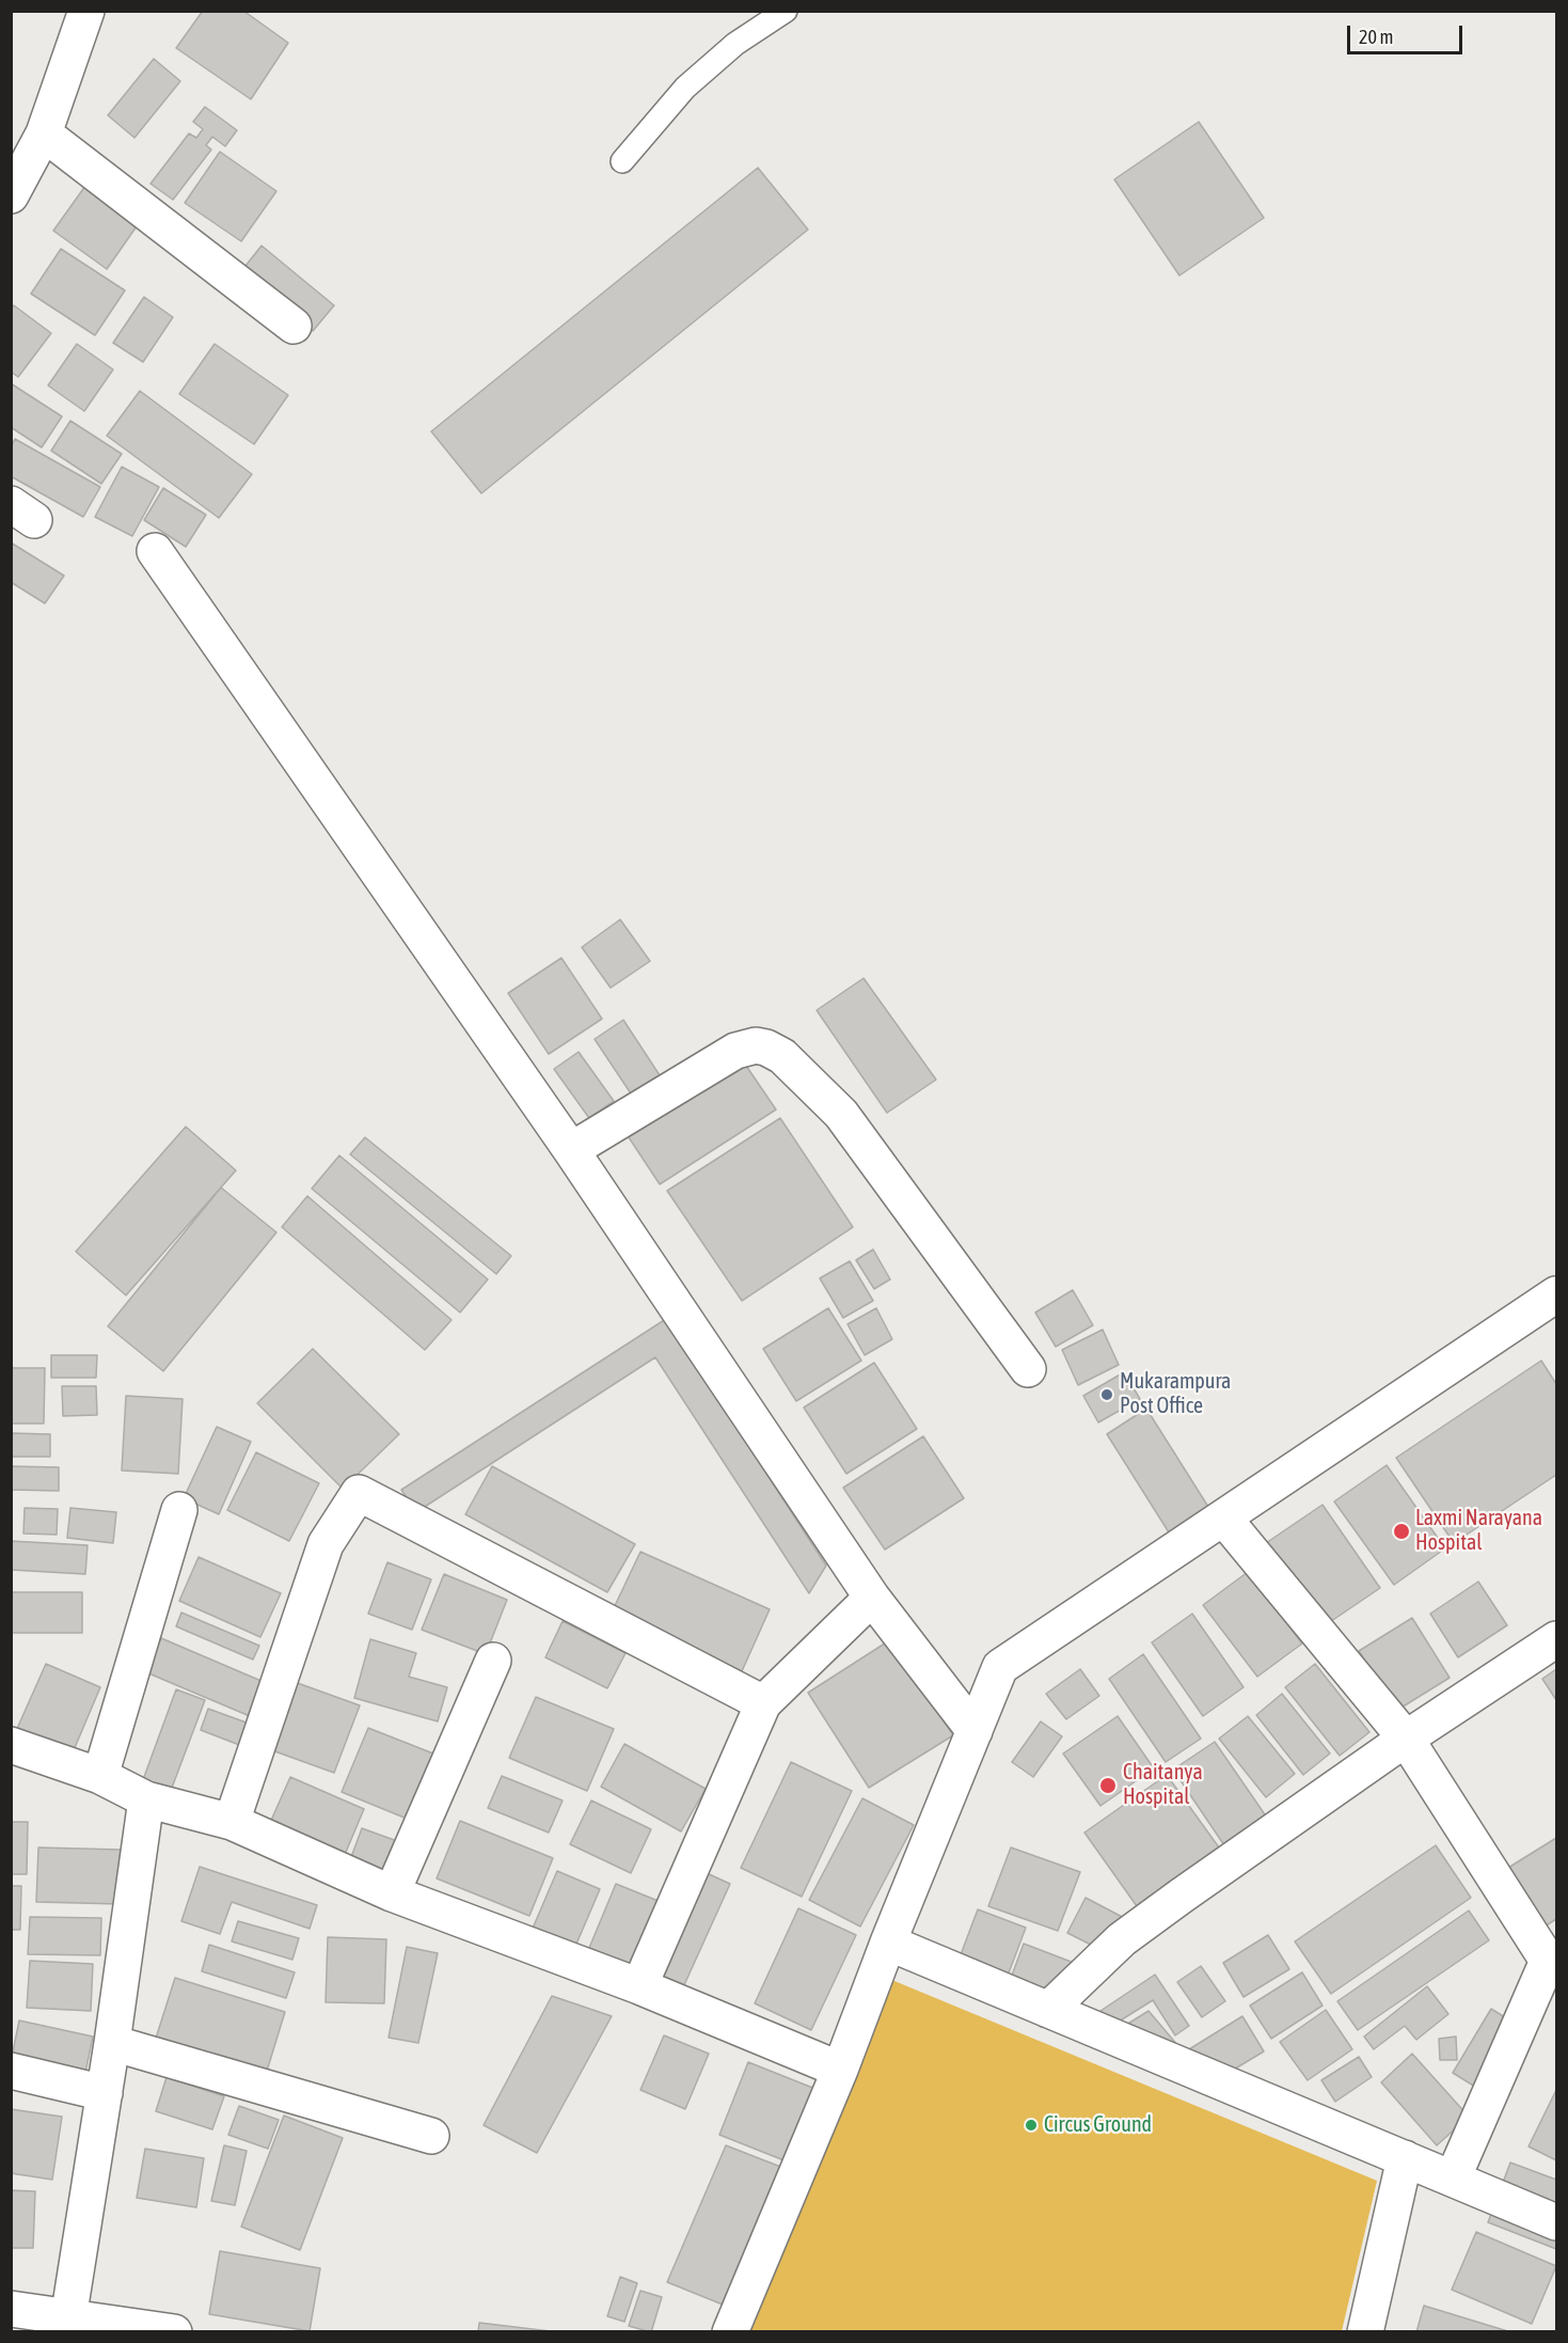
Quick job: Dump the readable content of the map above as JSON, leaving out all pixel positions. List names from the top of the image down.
{
  "places": [
    "Mukarampura Post Office",
    "Laxmi Narayana Hospital",
    "Chaitanya Hospital",
    "Circus Ground"
  ],
  "scale_bar": "20 m"
}
